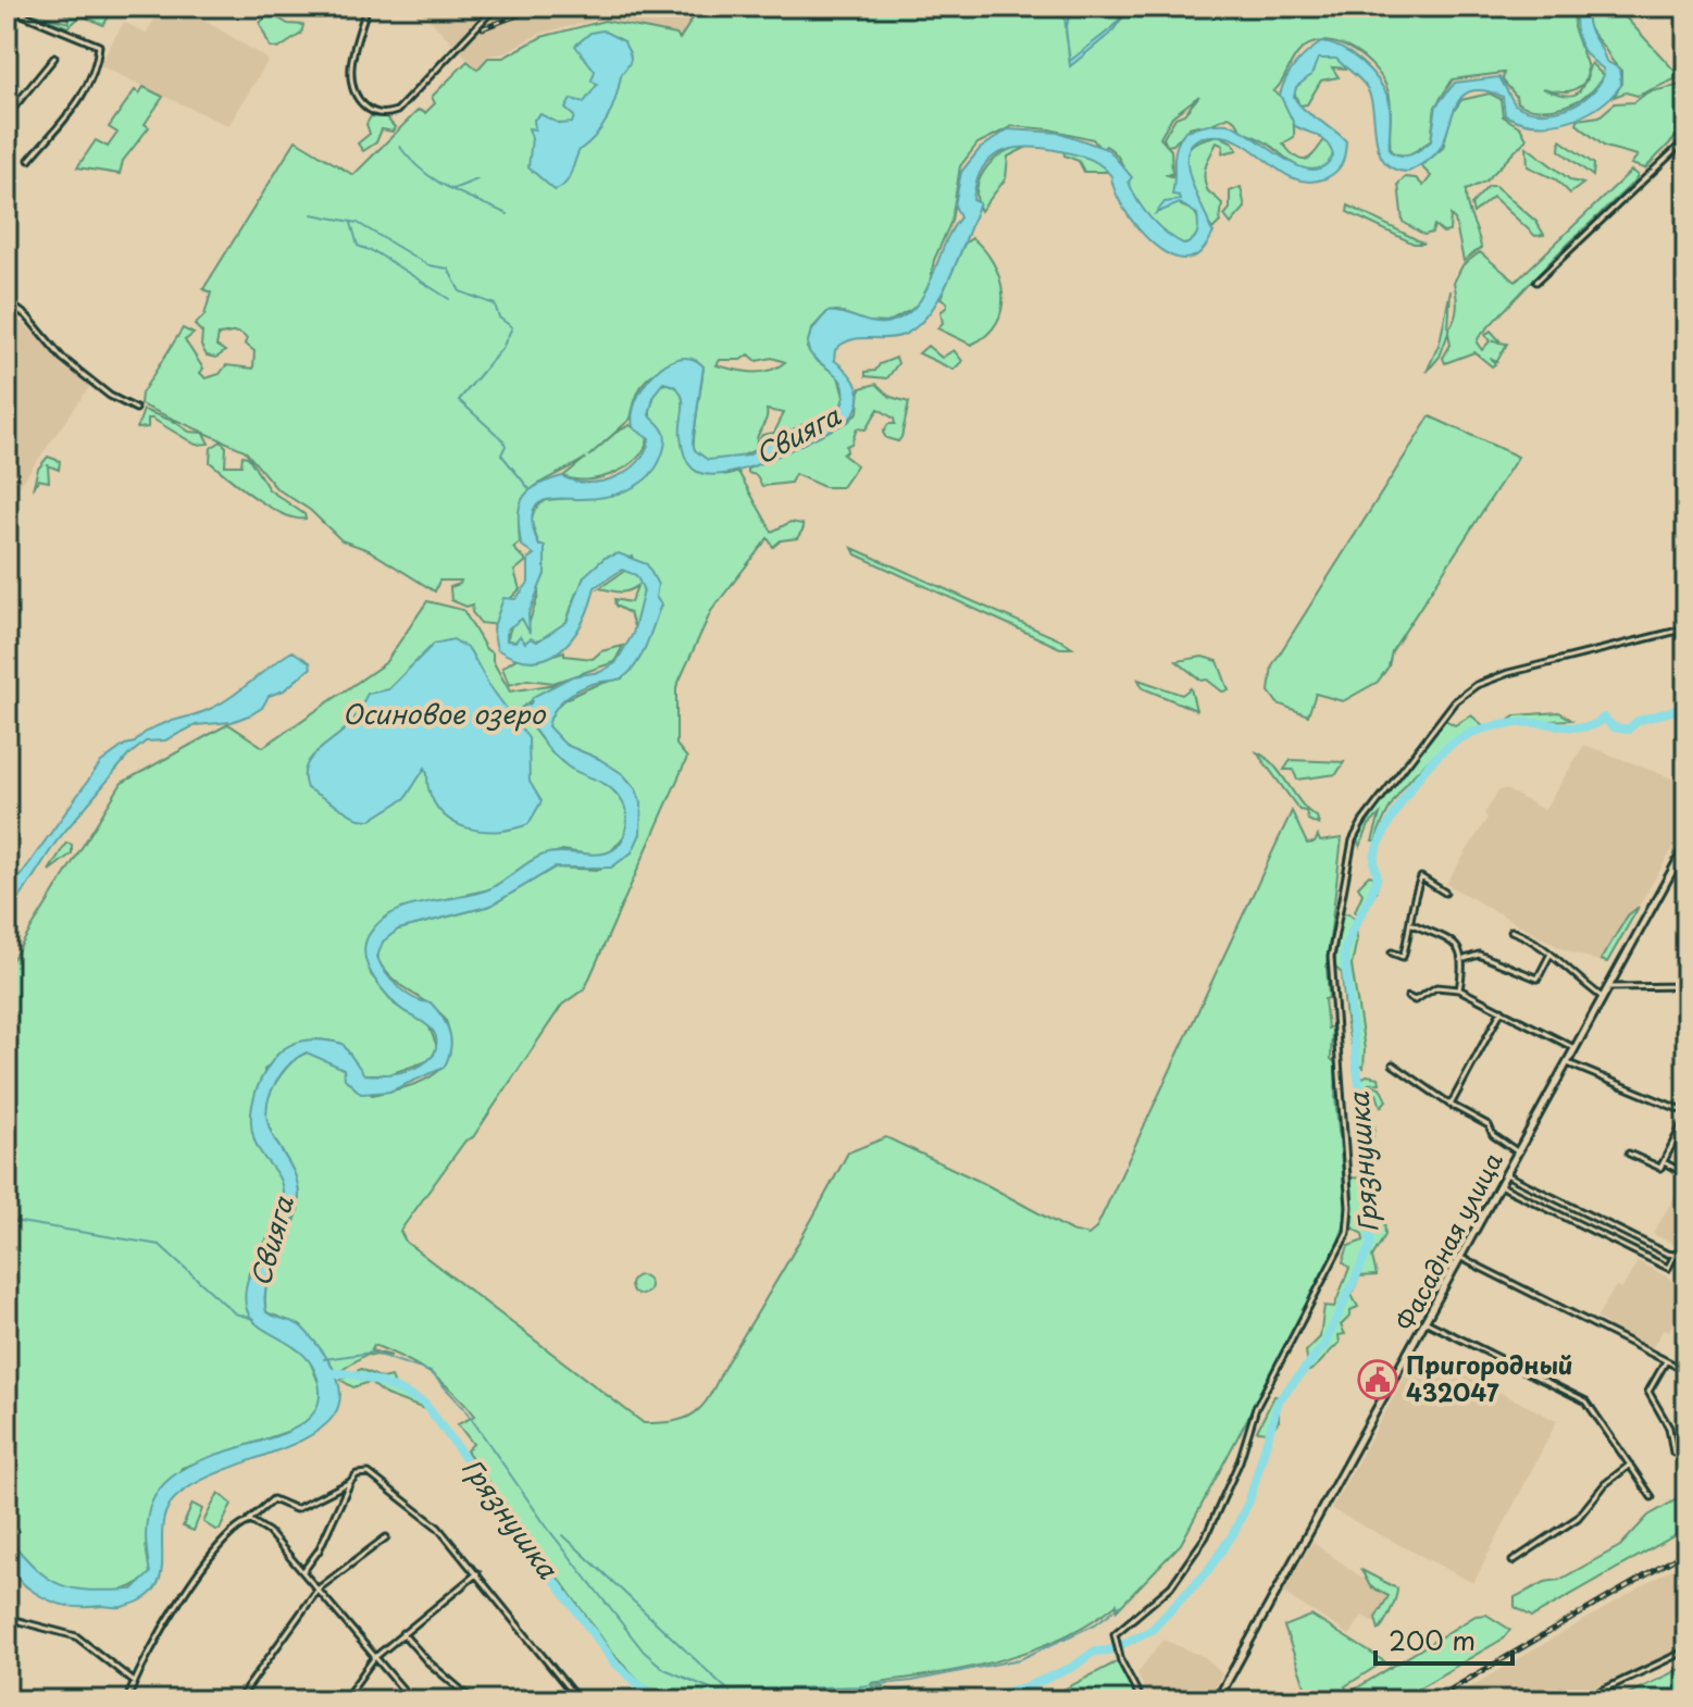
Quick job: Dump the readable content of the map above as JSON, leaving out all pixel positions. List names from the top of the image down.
{
  "streets": {
    "main road": ["Фасадная улица"]
  },
  "water": ["Свияга", "Осиновое озеро", "Грязнушка"],
  "places": {
    "public building": ["Пригородный 432047"]
  },
  "scale_bar": "200 m"
}
